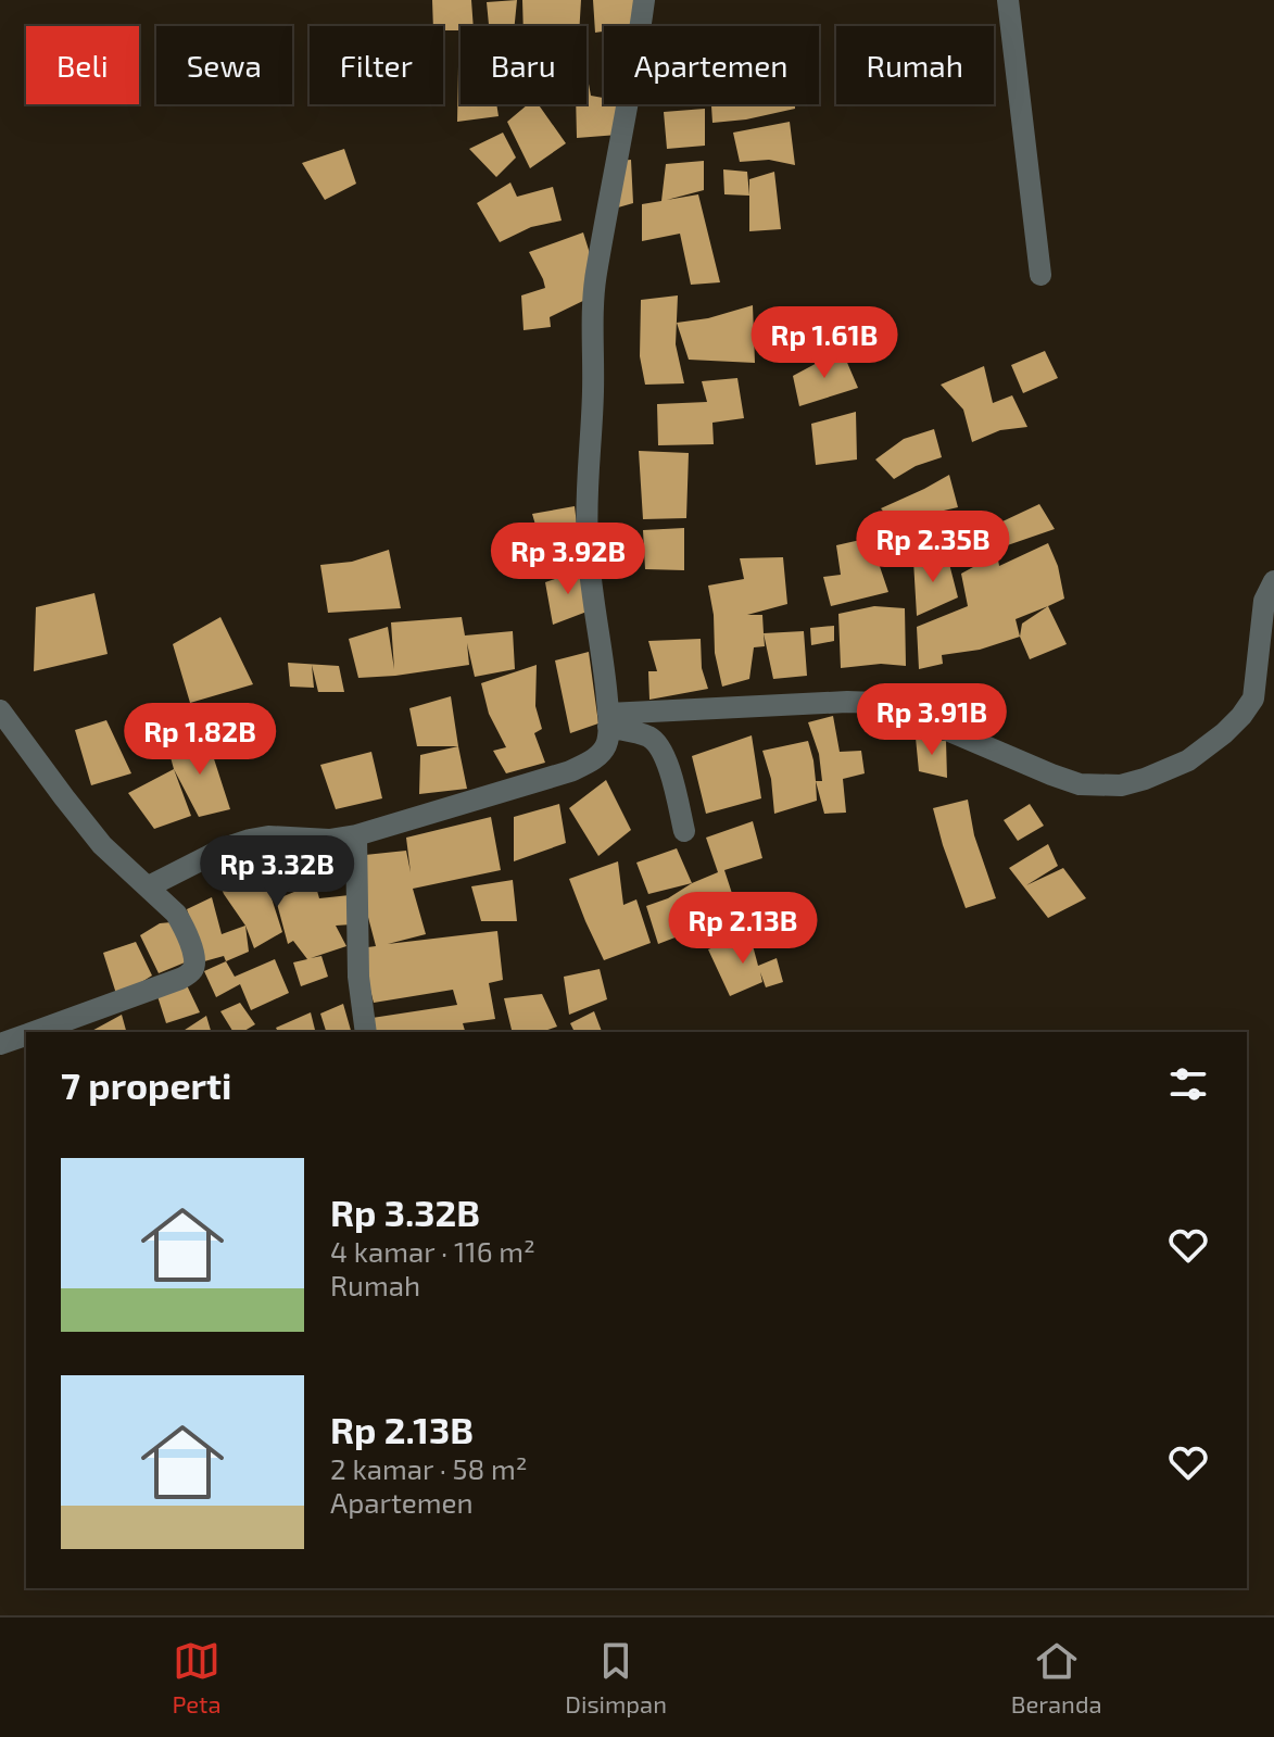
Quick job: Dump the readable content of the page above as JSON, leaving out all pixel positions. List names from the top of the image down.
{
  "page": {
    "chip": [
      "Beli",
      "Sewa",
      "Filter",
      "Baru",
      "Apartemen",
      "Rumah"
    ],
    "price": [
      "Rp 1.61B",
      "Rp 2.35B",
      "Rp 3.92B",
      "Rp 3.91B",
      "Rp 1.82B",
      "Rp 3.32B",
      "Rp 2.13B"
    ],
    "heading": "7 properti",
    "list": [
      {
        "name": "Rp 3.32B",
        "note": "4 kamar · 116 m² · Rumah"
      },
      {
        "name": "Rp 2.13B",
        "note": "2 kamar · 58 m² · Apartemen"
      }
    ],
    "tabs": ["Peta", "Disimpan", "Beranda"]
  }
}
